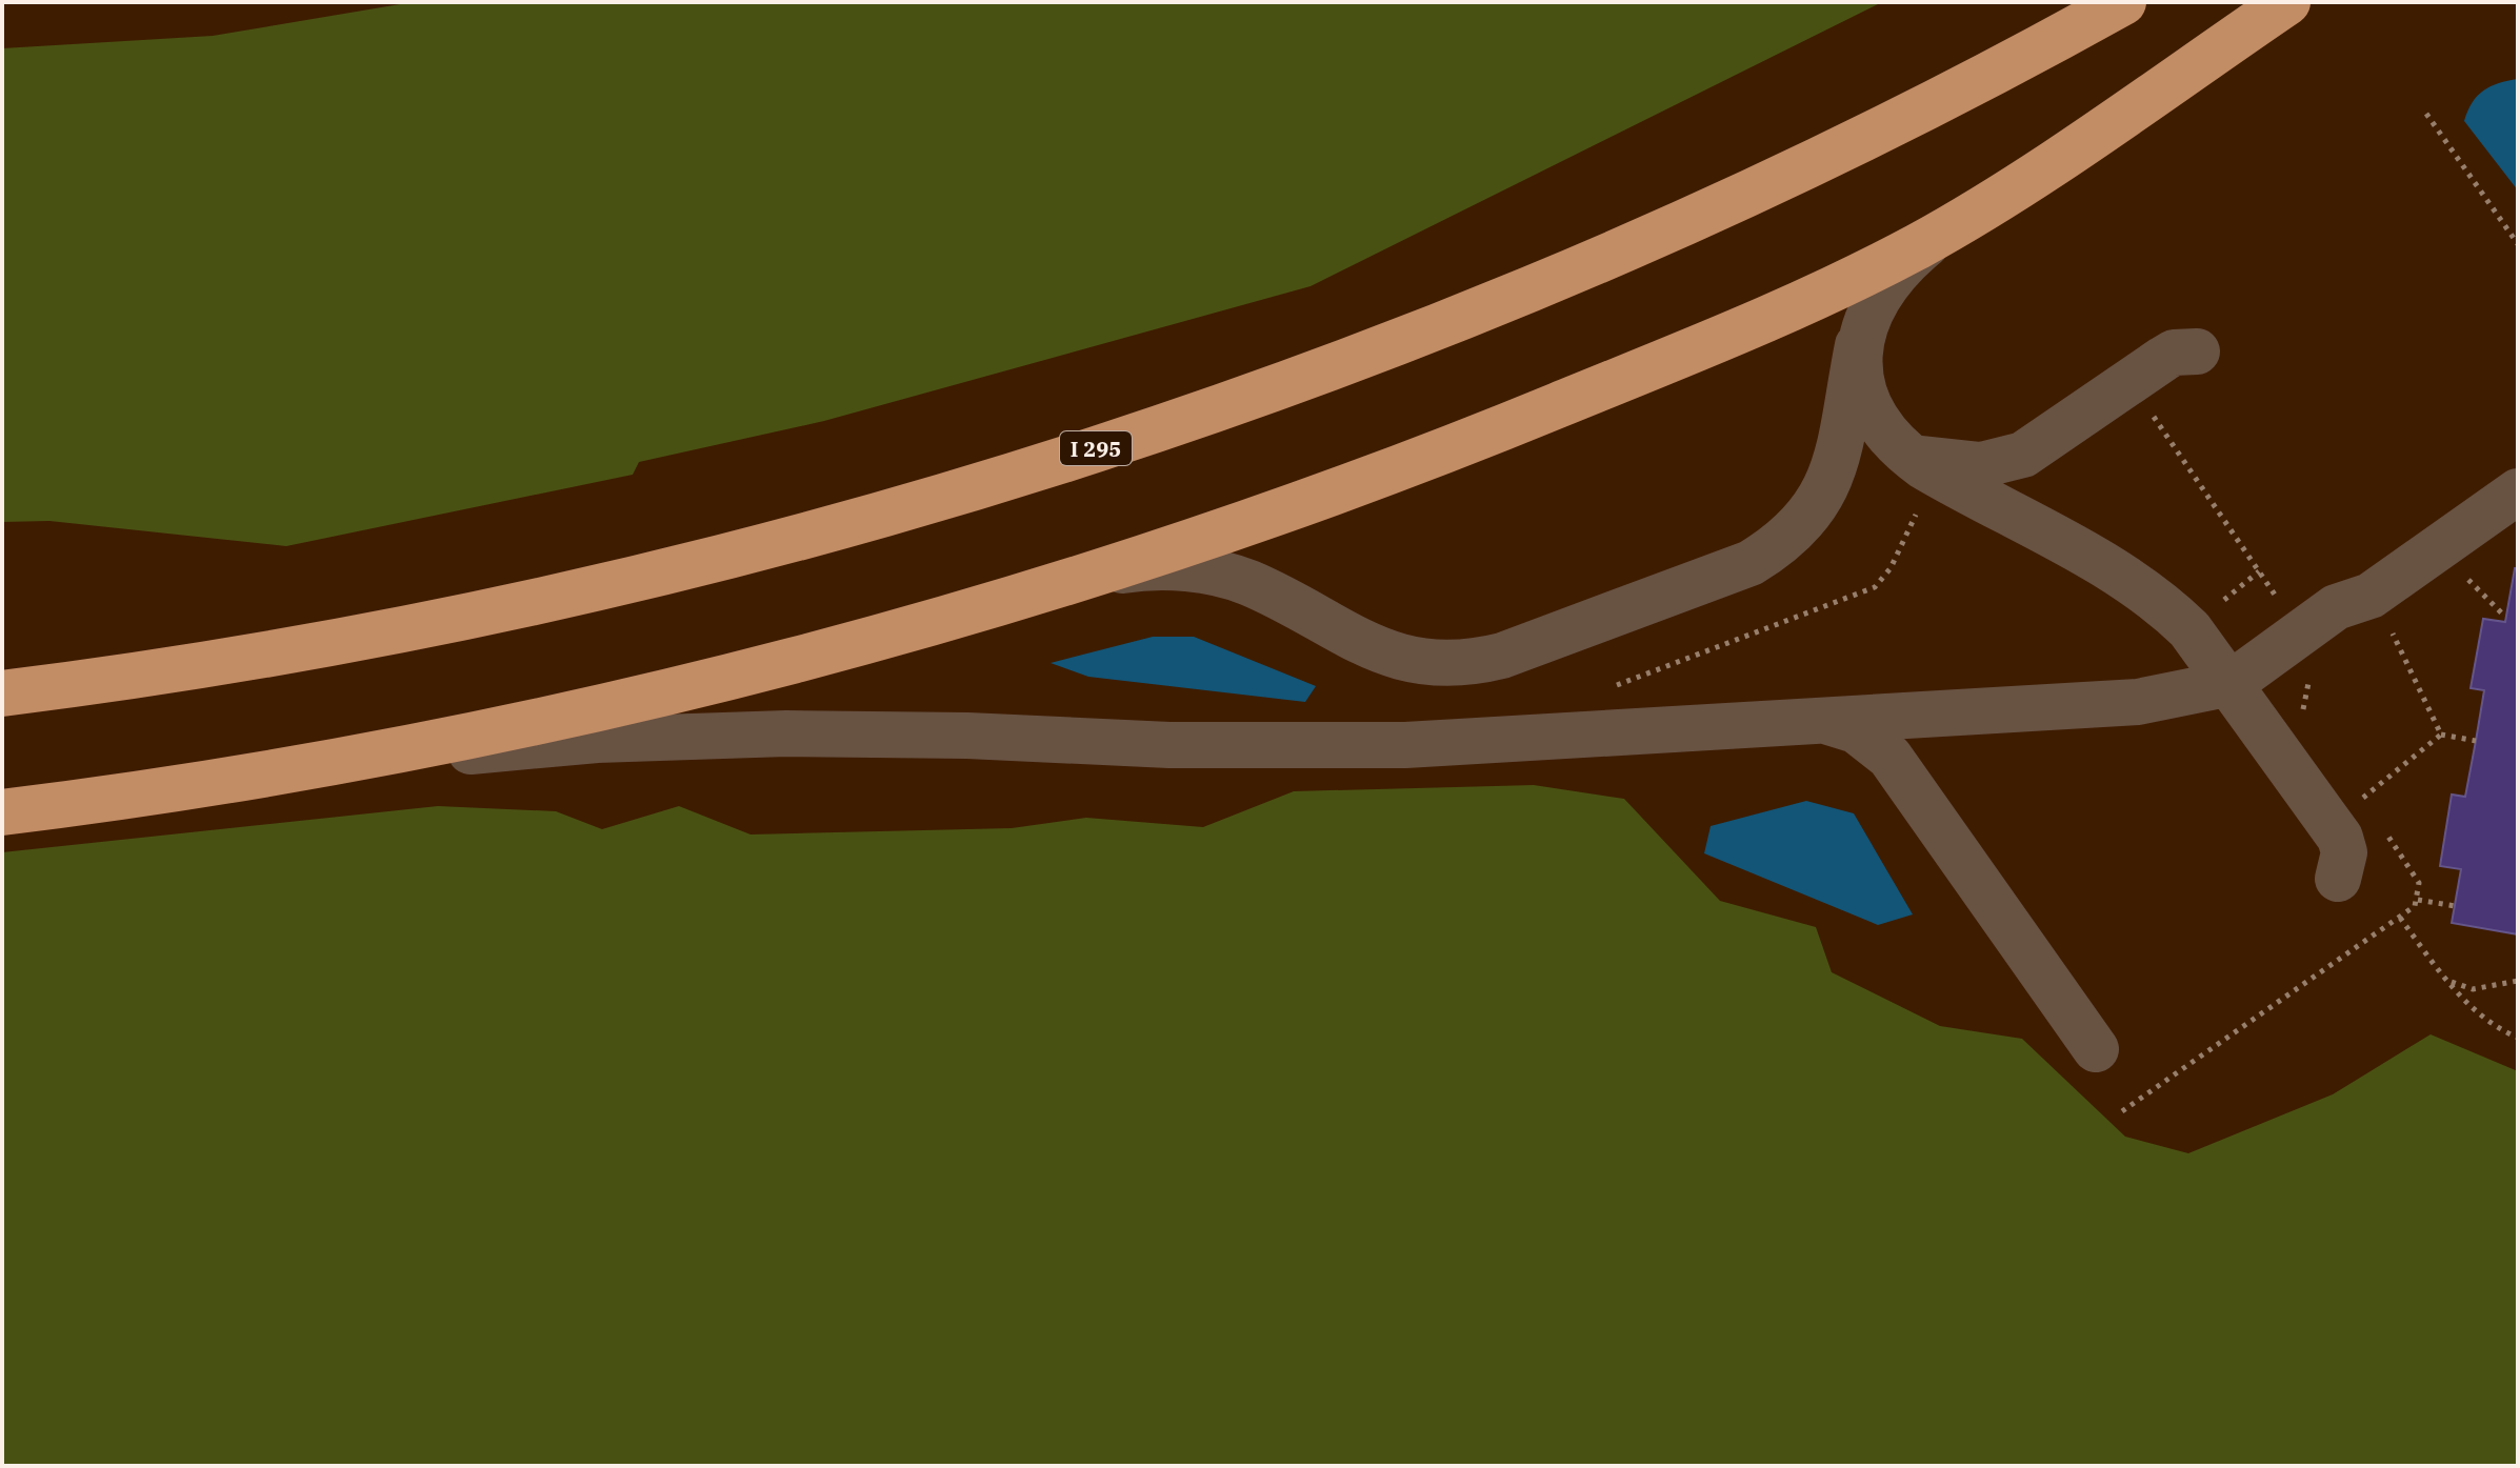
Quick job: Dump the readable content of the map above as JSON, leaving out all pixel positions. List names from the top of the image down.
{
  "streets": {
    "highway": ["I 295"]
  }
}
